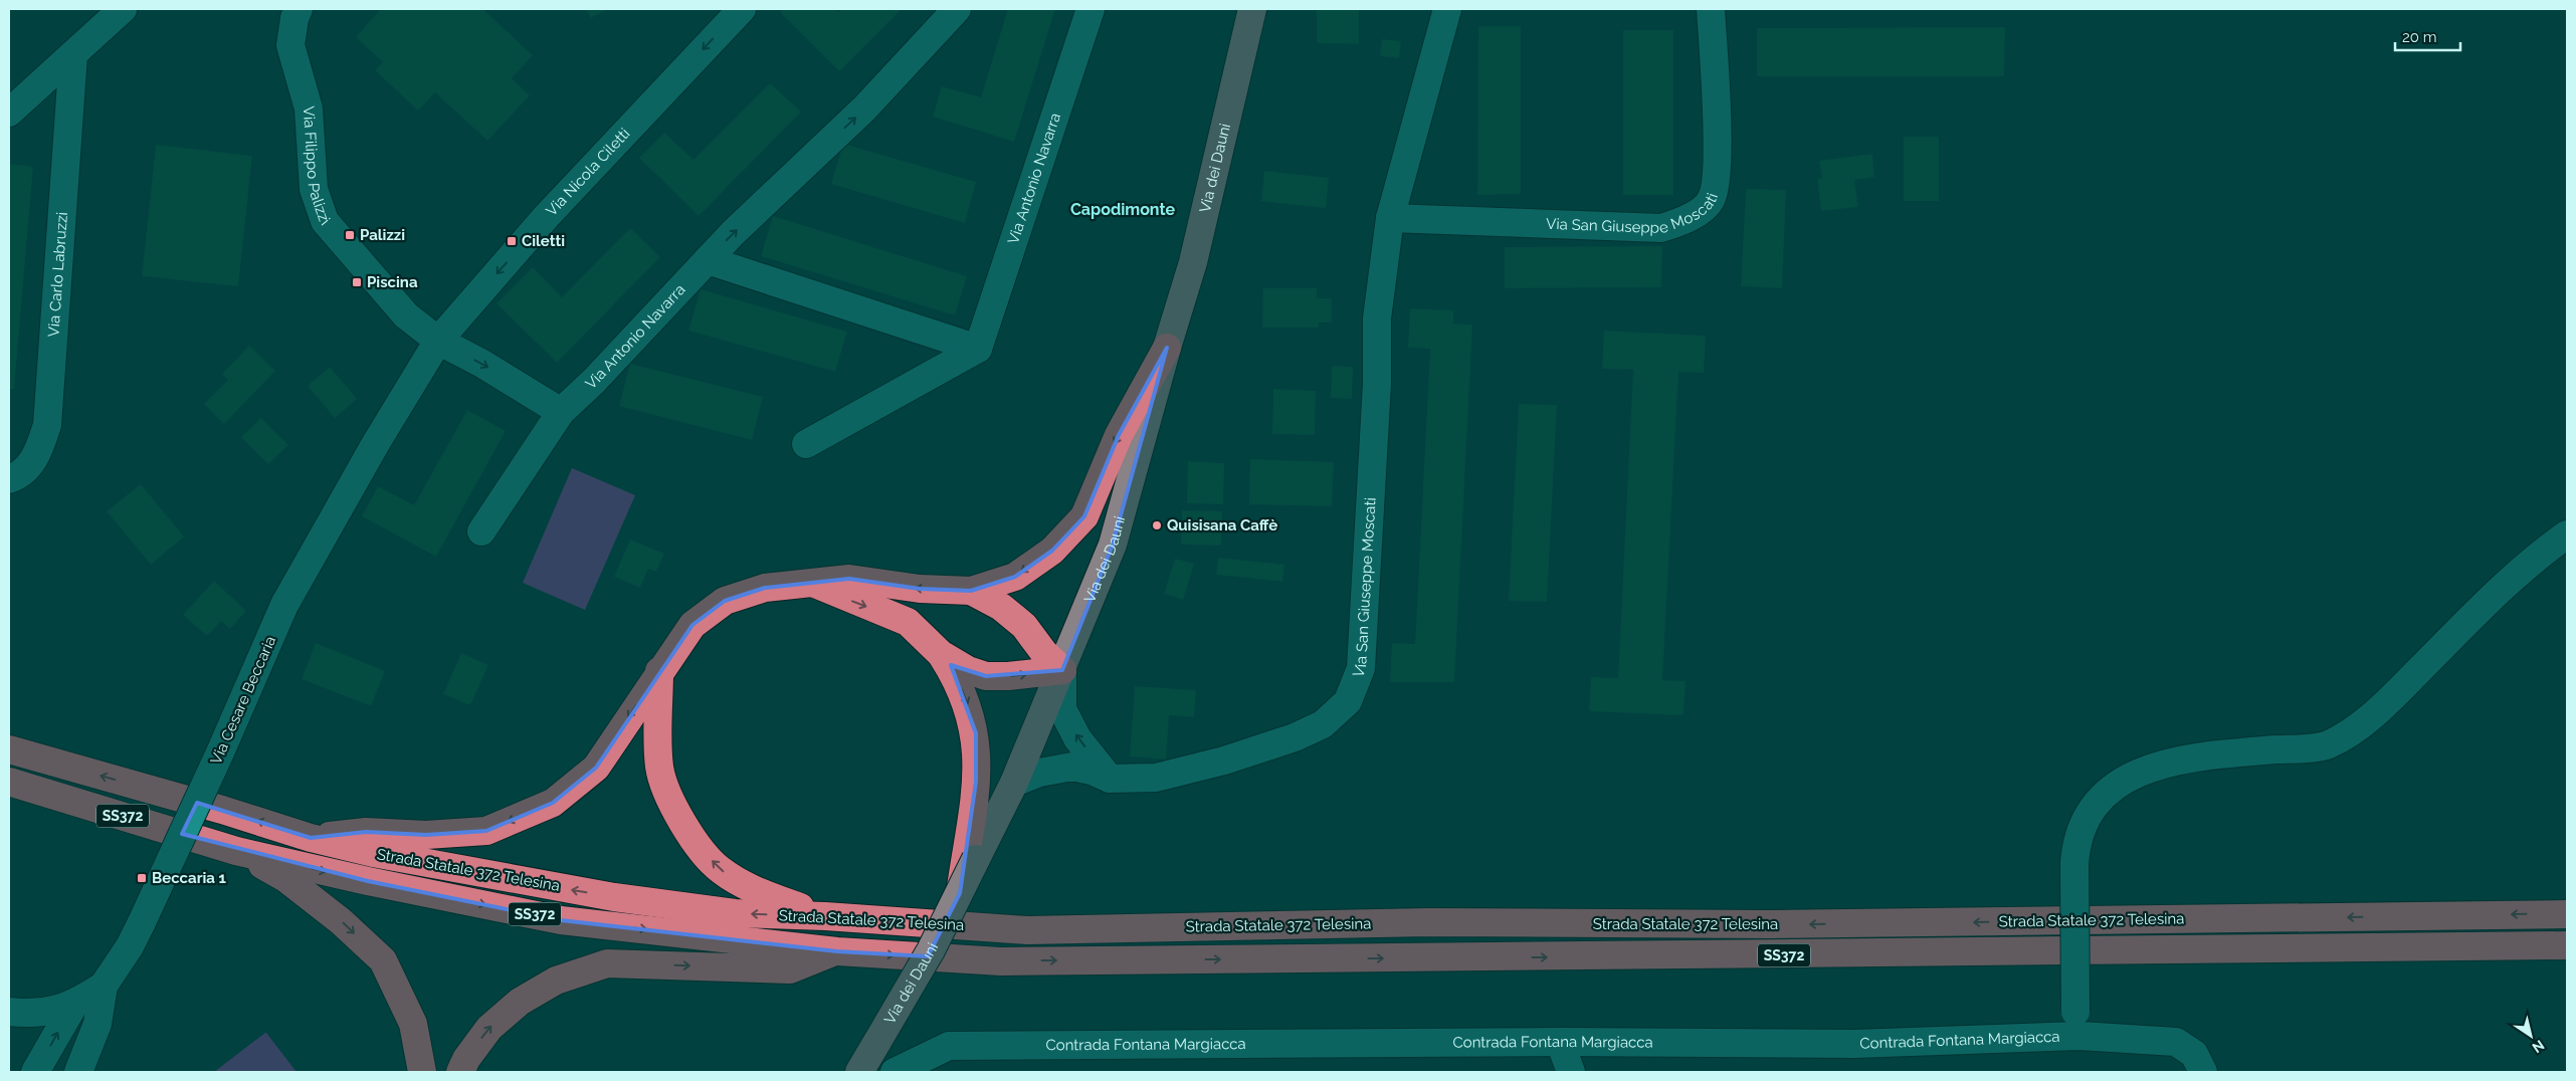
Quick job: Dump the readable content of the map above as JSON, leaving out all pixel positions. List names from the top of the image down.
{
  "streets": {
    "highway": ["SS372", "Strada Statale 372 Telesina"],
    "main road": ["Via dei Dauni"],
    "street": [
      "Via Filippo Palizzi",
      "Via Nicola Ciletti",
      "Via Antonio Navarra",
      "Via San Giuseppe Moscati",
      "Via Carlo Labruzzi",
      "Via Cesare Beccaria",
      "Contrada Fontana Margiacca"
    ]
  },
  "crossings": [
    ["Via Filippo Palizzi", "Via Nicola Ciletti"],
    ["Via Filippo Palizzi", "Via Cesare Beccaria"],
    ["Via dei Dauni", "Via San Giuseppe Moscati"],
    ["Via Nicola Ciletti", "Via Cesare Beccaria"]
  ],
  "one_way": ["Via Nicola Ciletti"],
  "districts": ["Capodimonte"],
  "places": {
    "transit": [
      "Palizzi",
      "Ciletti",
      "Piscina",
      "Beccaria 1"
    ],
    "other": ["Quisisana Caffè"]
  },
  "scale_bar": "20 m",
  "north": "bottom right"
}
